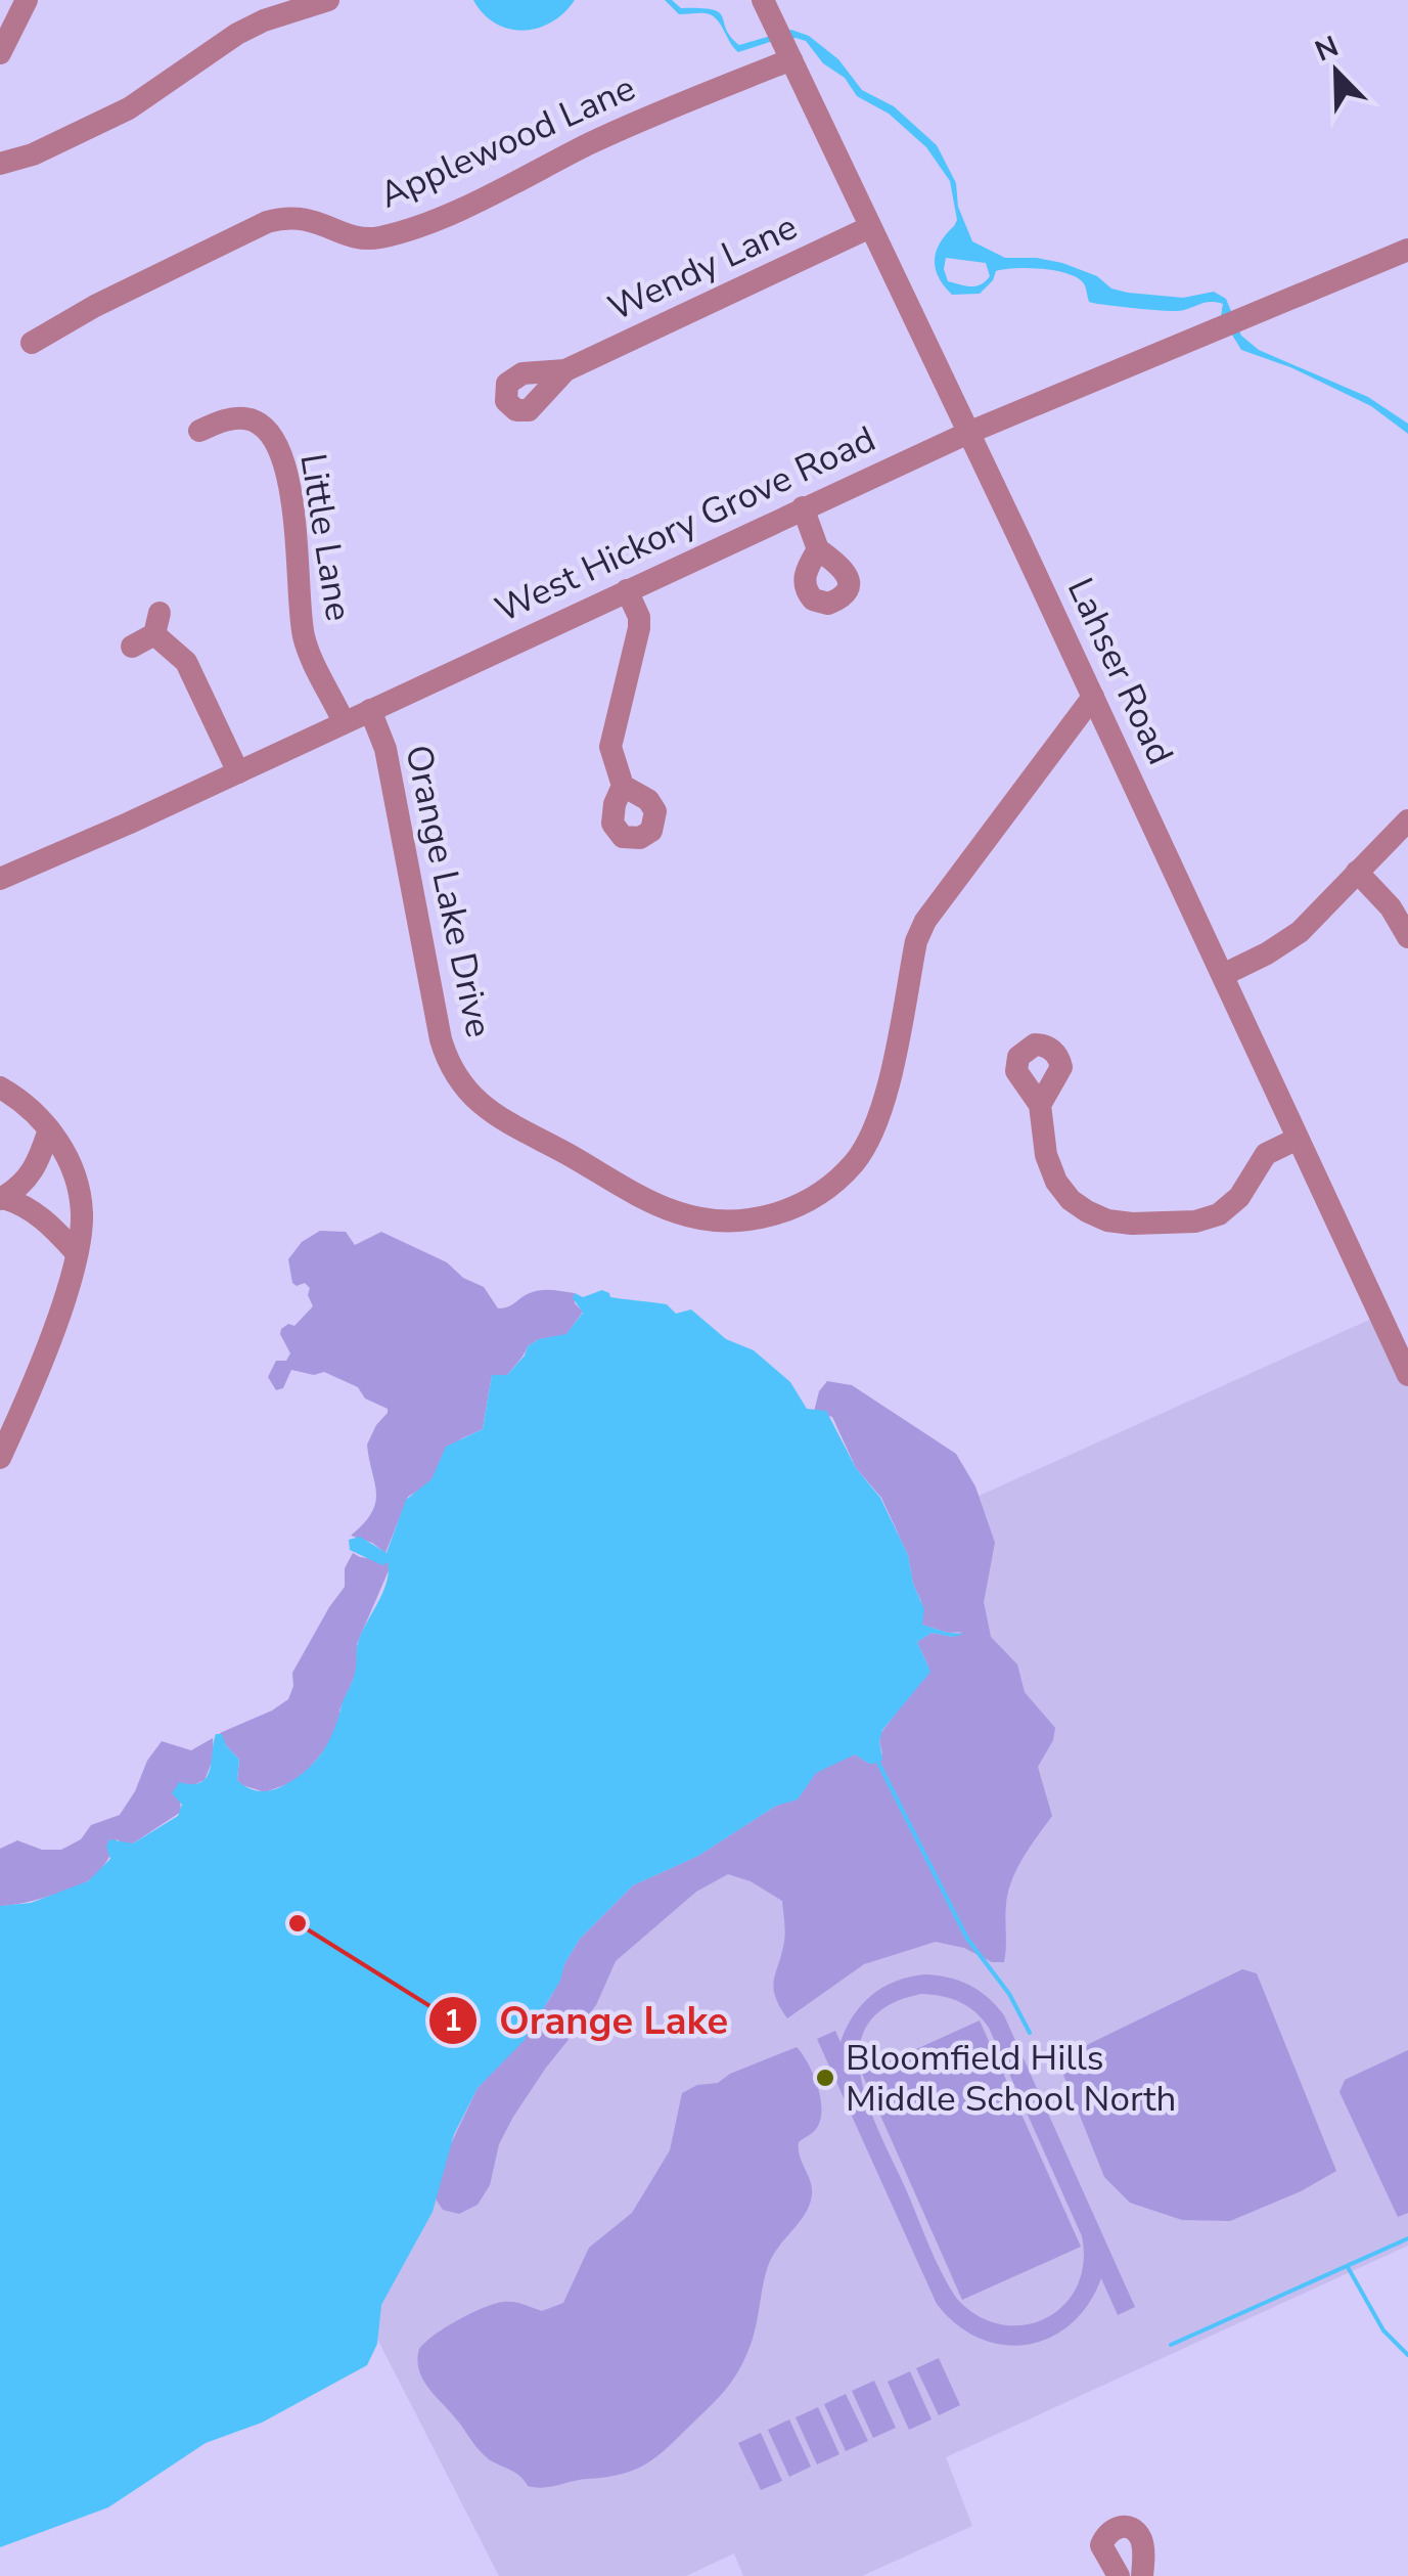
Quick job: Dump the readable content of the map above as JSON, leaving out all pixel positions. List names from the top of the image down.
{
  "streets": {
    "street": [
      "Applewood Lane",
      "Wendy Lane",
      "West Hickory Grove Road",
      "Little Lane",
      "Lahser Road",
      "Orange Lake Drive"
    ]
  },
  "crossings": [
    ["Applewood Lane", "Lahser Road"],
    ["Wendy Lane", "Lahser Road"],
    ["West Hickory Grove Road", "Little Lane"],
    ["West Hickory Grove Road", "Lahser Road"],
    ["West Hickory Grove Road", "Orange Lake Drive"],
    ["Lahser Road", "Orange Lake Drive"]
  ],
  "places": ["Orange Lake", "Bloomfield Hills Middle School North"],
  "north": "top left"
}
